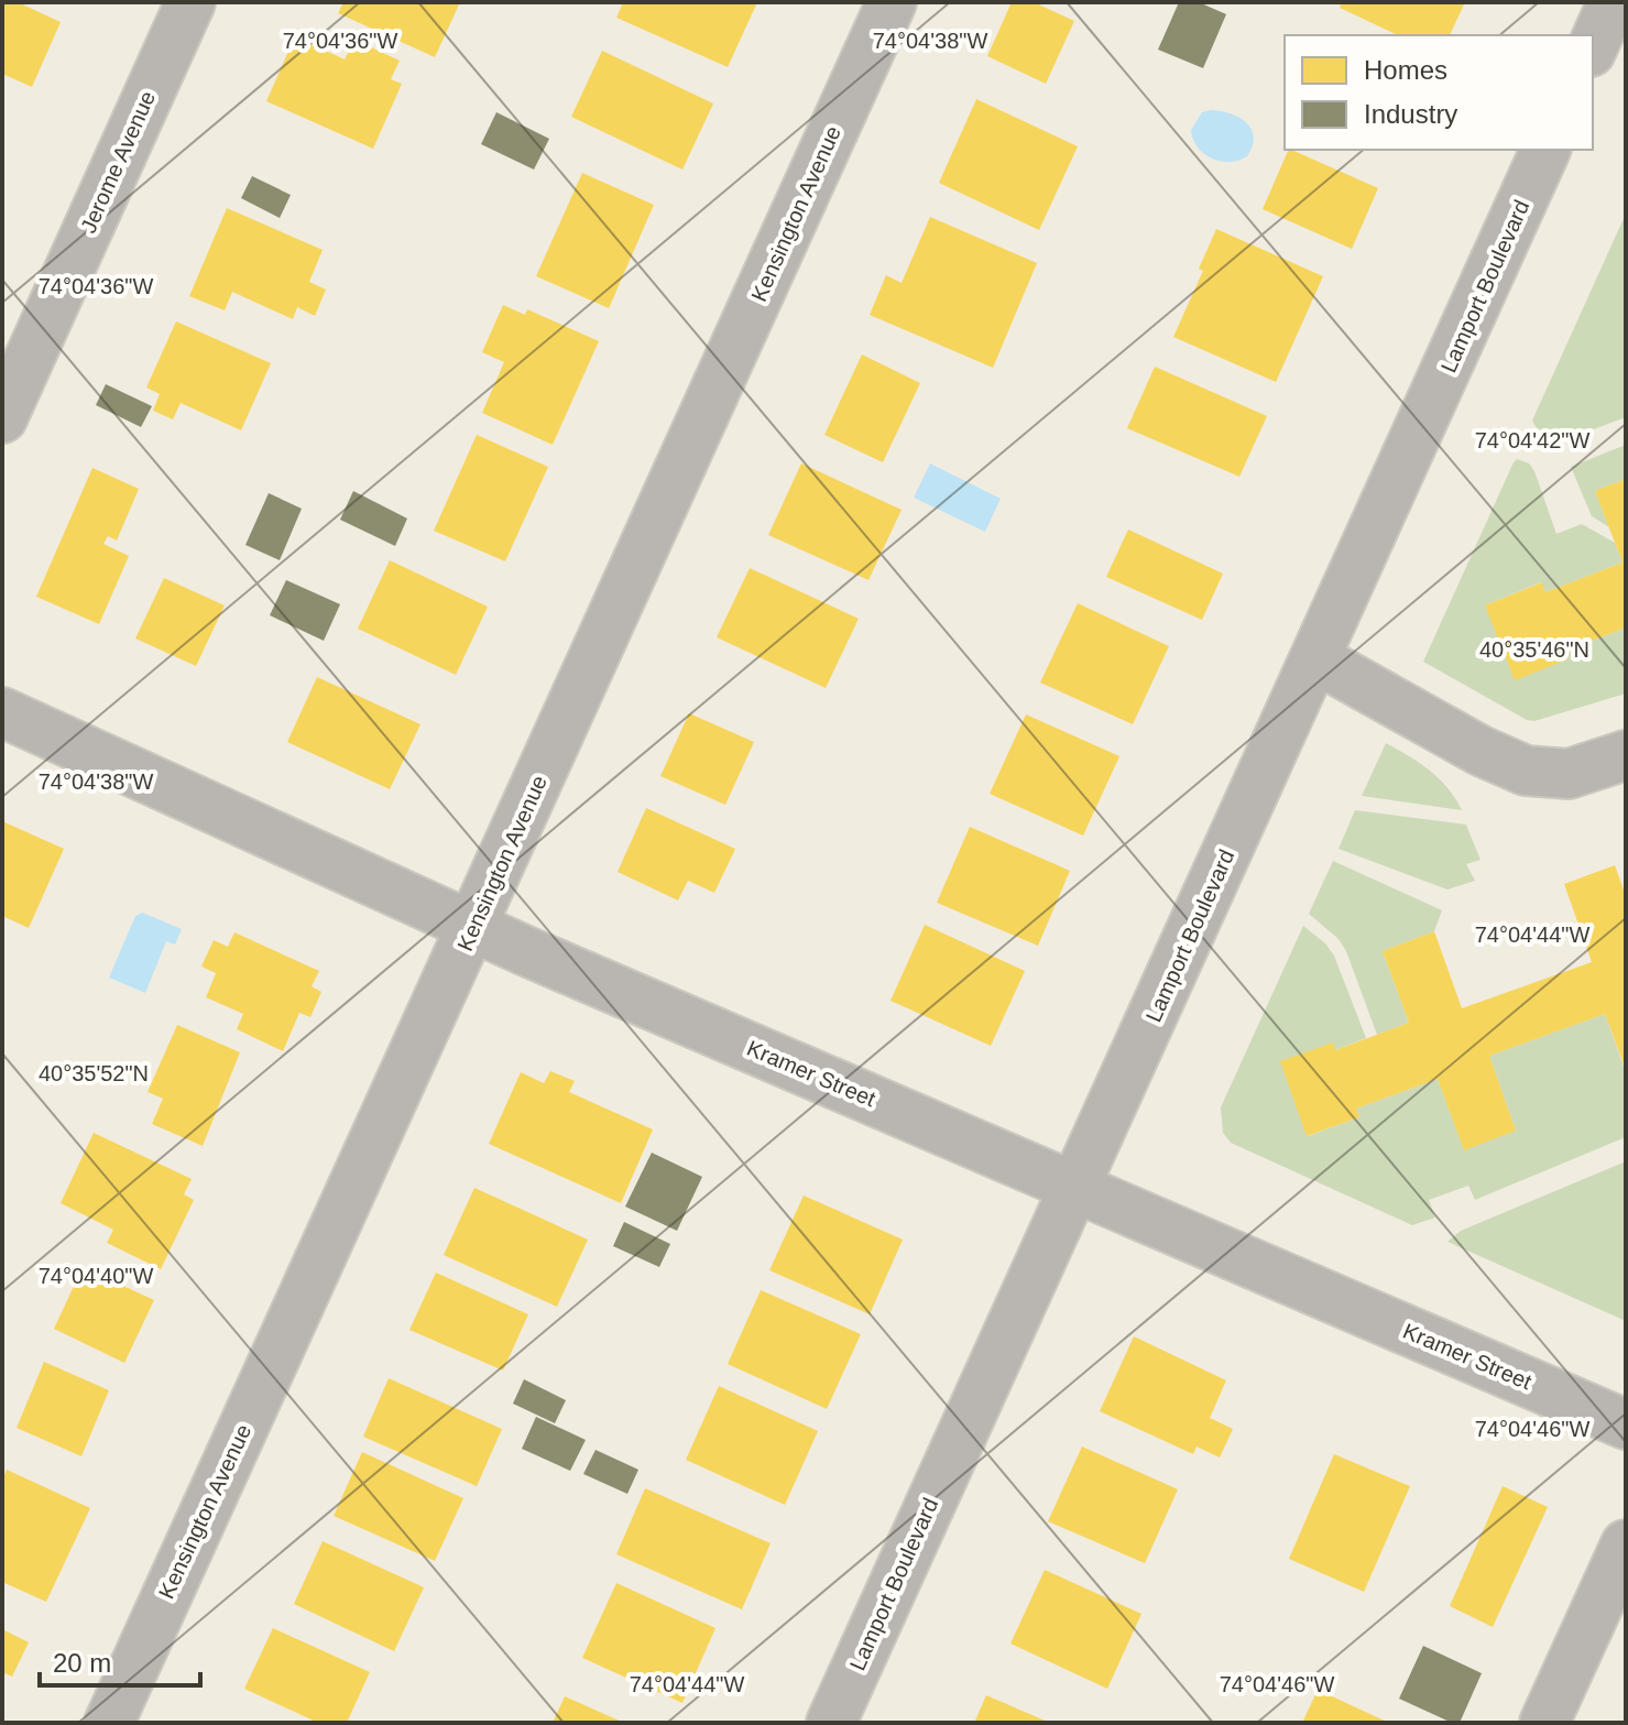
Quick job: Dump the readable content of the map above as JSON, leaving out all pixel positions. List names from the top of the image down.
{
  "streets": {
    "street": [
      "Jerome Avenue",
      "Kensington Avenue",
      "Lamport Boulevard",
      "Kramer Street"
    ]
  },
  "crossings": [
    ["Kensington Avenue", "Kramer Street"],
    ["Lamport Boulevard", "Kramer Street"]
  ],
  "legend": ["Homes", "Industry"],
  "scale_bar": "20 m",
  "coordinates": [
    "74°04'36\"W",
    "74°04'38\"W",
    "74°04'42\"W",
    "40°35'46\"N",
    "74°04'44\"W",
    "40°35'52\"N",
    "74°04'40\"W",
    "74°04'46\"W"
  ]
}
